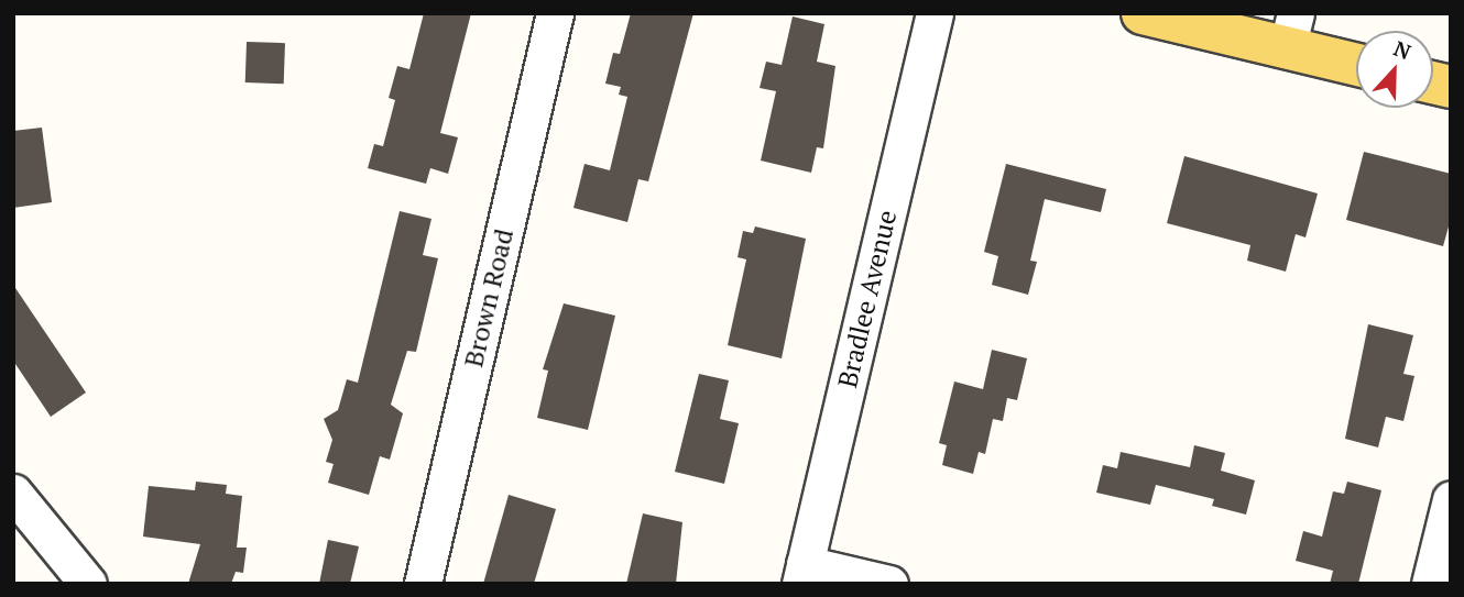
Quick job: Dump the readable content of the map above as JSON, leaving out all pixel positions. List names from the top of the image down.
{
  "streets": {
    "street": ["Brown Road", "Bradlee Avenue"]
  },
  "north": "top"
}
